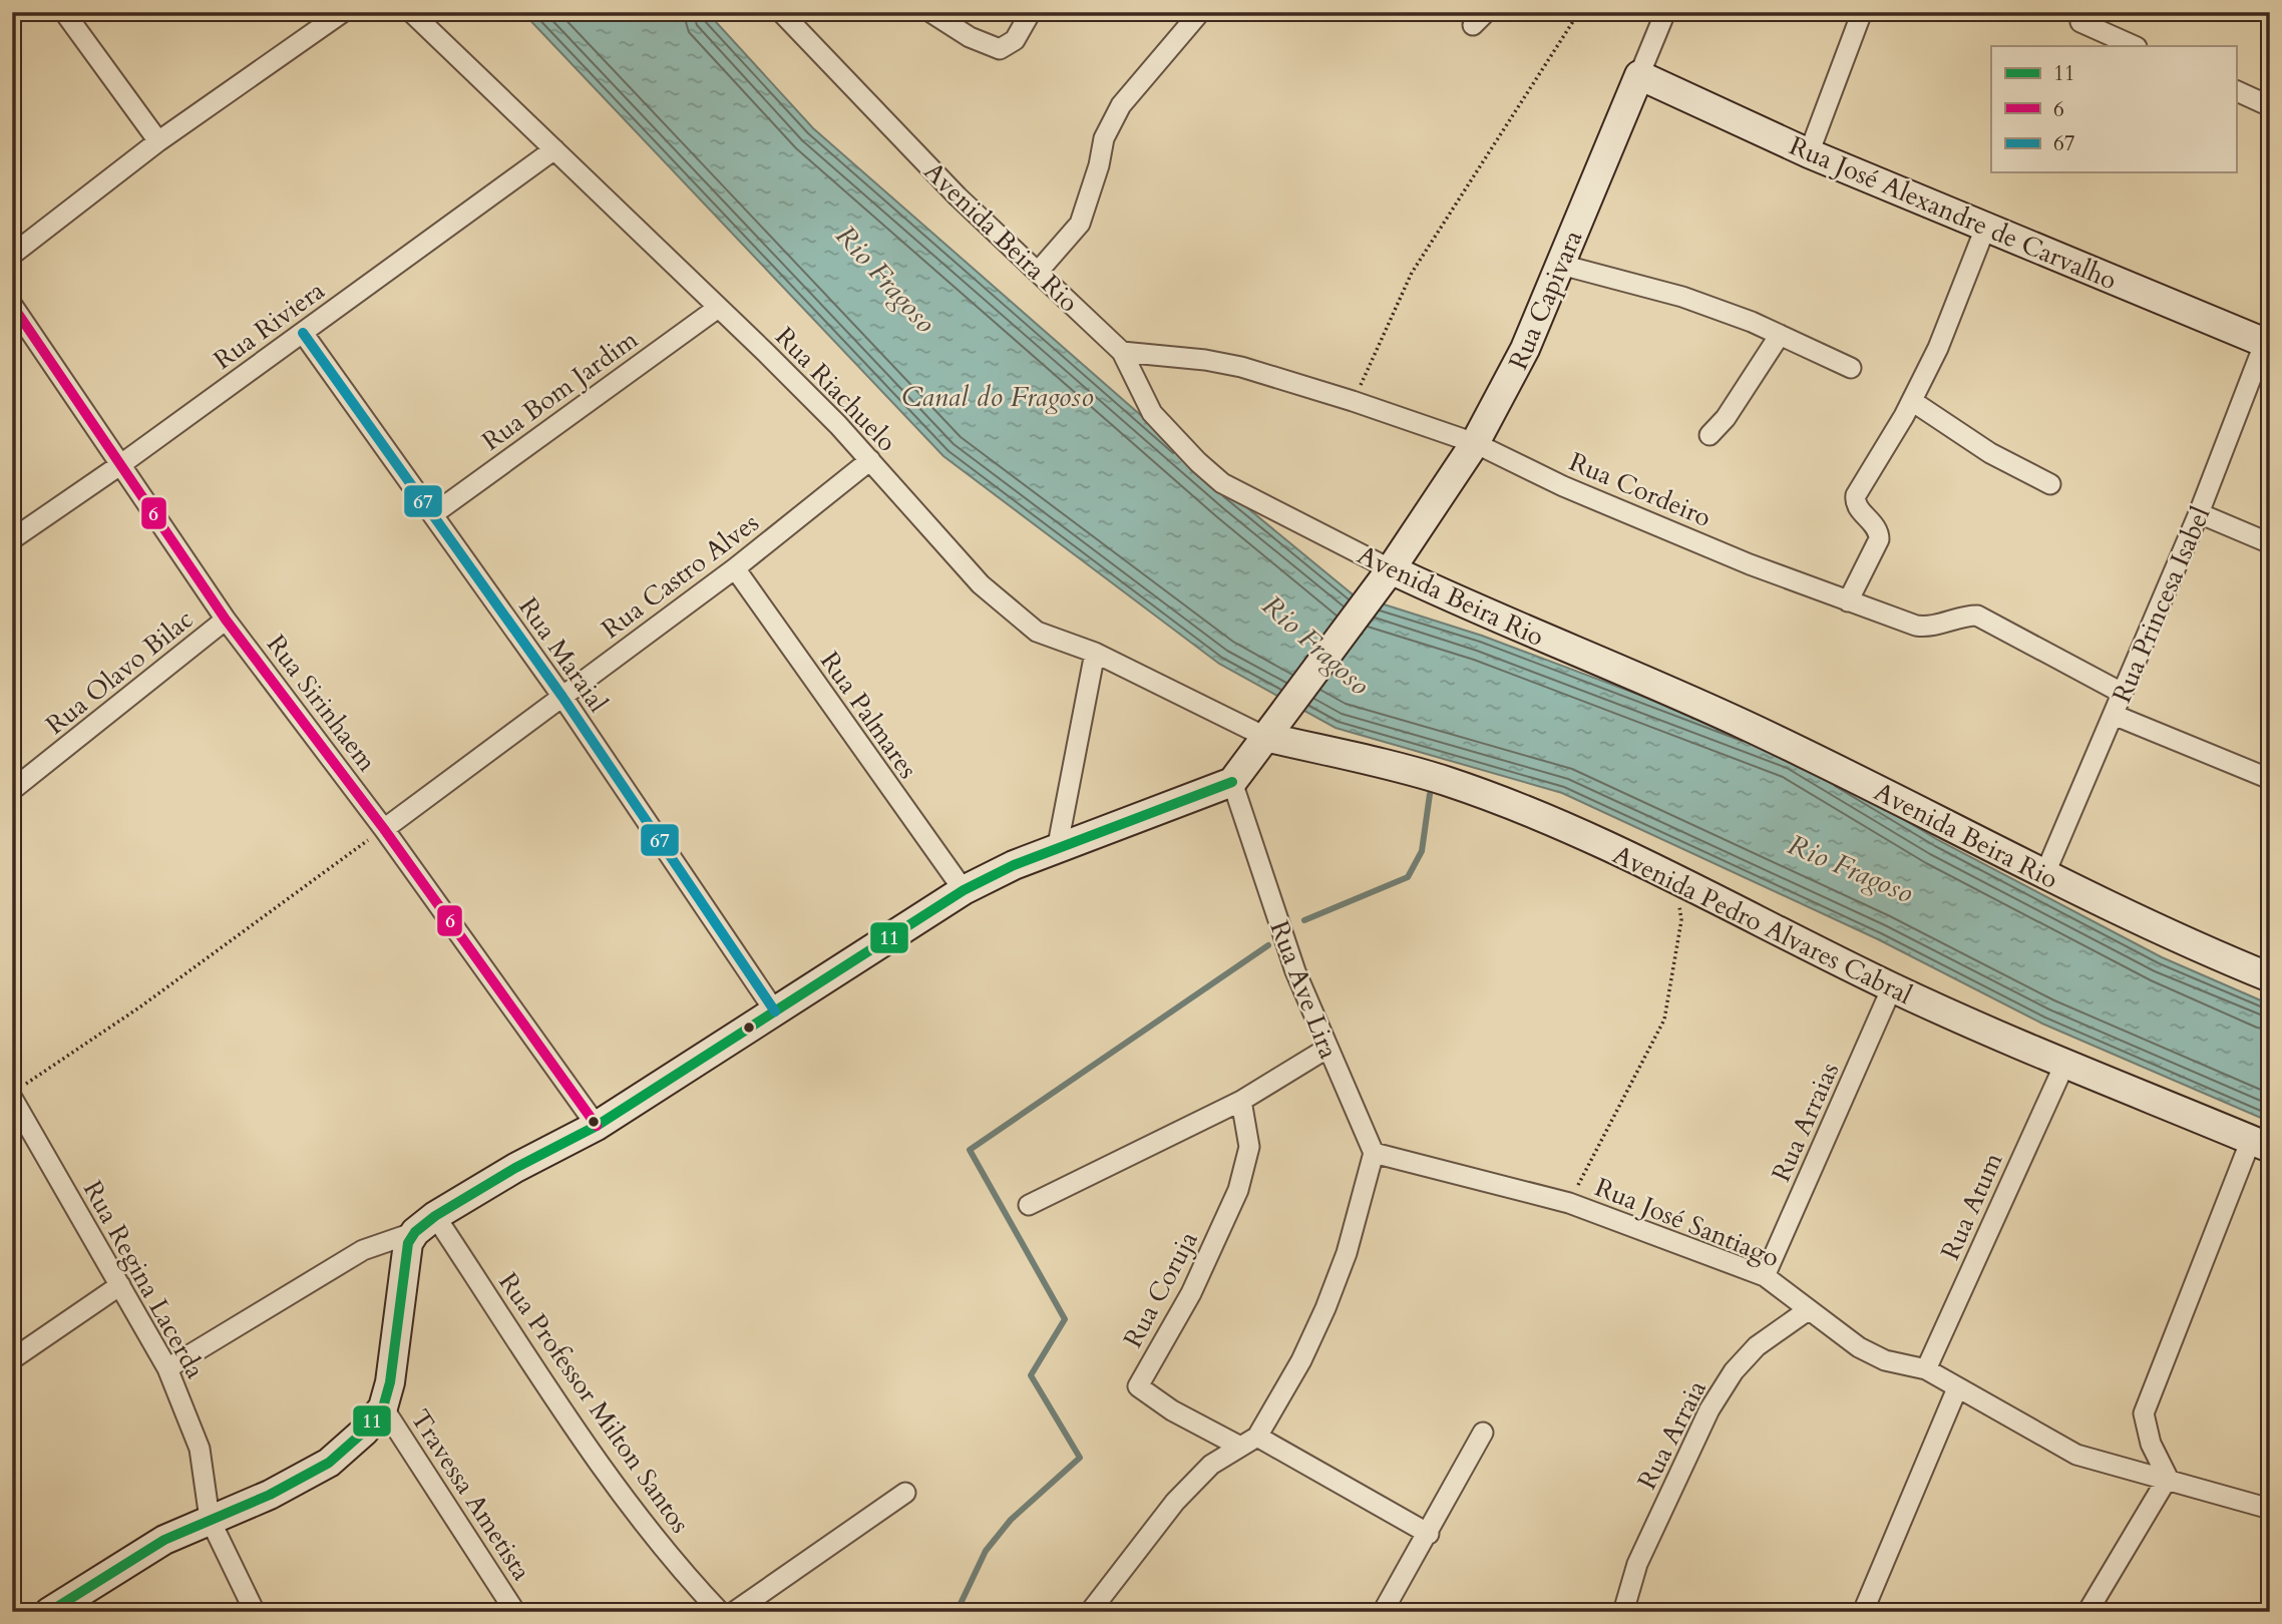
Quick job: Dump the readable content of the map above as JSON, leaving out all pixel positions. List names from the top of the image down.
{
  "streets": {
    "main road": [
      "Rua José Alexandre de Carvalho",
      "Avenida Beira Rio",
      "Rua Capivara",
      "Avenida Pedro Alvares Cabral"
    ],
    "street": [
      "Rua Riviera",
      "Rua Riachuelo",
      "Rua Bom Jardim",
      "Rua Cordeiro",
      "Rua Castro Alves",
      "Rua Princesa Isabel",
      "Rua Maraial",
      "Rua Olavo Bilac",
      "Rua Sirinhaem",
      "Rua Palmares",
      "Rua Ave Lira",
      "Rua Arraias",
      "Rua Atum",
      "Rua José Santiago",
      "Rua Regina Lacerda",
      "Rua Coruja",
      "Rua Professor Milton Santos",
      "Rua Arraia",
      "Travessa Ametista"
    ]
  },
  "crossings": [
    ["Rua José Alexandre de Carvalho", "Rua Capivara"],
    ["Rua José Alexandre de Carvalho", "Rua Princesa Isabel"],
    ["Avenida Beira Rio", "Rua Capivara"],
    ["Avenida Beira Rio", "Rua Cordeiro"],
    ["Avenida Beira Rio", "Rua Princesa Isabel"],
    ["Rua Capivara", "Rua Cordeiro"],
    ["Rua Riviera", "Rua Riachuelo"],
    ["Rua Riviera", "Rua Maraial"],
    ["Rua Riviera", "Rua Sirinhaem"],
    ["Rua Riachuelo", "Rua Bom Jardim"],
    ["Rua Riachuelo", "Rua Castro Alves"],
    ["Rua Riachuelo", "Avenida Pedro Alvares Cabral"],
    ["Rua Bom Jardim", "Rua Maraial"],
    ["Rua Cordeiro", "Rua Princesa Isabel"],
    ["Rua Castro Alves", "Rua Maraial"],
    ["Rua Castro Alves", "Rua Sirinhaem"],
    ["Rua Castro Alves", "Rua Palmares"],
    ["Rua Olavo Bilac", "Rua Sirinhaem"],
    ["Avenida Pedro Alvares Cabral", "Rua Arraias"],
    ["Avenida Pedro Alvares Cabral", "Rua Atum"],
    ["Rua Ave Lira", "Rua José Santiago"],
    ["Rua Arraias", "Rua José Santiago"],
    ["Rua Atum", "Rua José Santiago"],
    ["Rua José Santiago", "Rua Arraia"]
  ],
  "water": ["Rio Fragoso", "Canal do Fragoso"],
  "lines": ["transit line 6", "transit line 67", "transit line 11"],
  "legend": ["11", "6", "67"]
}
